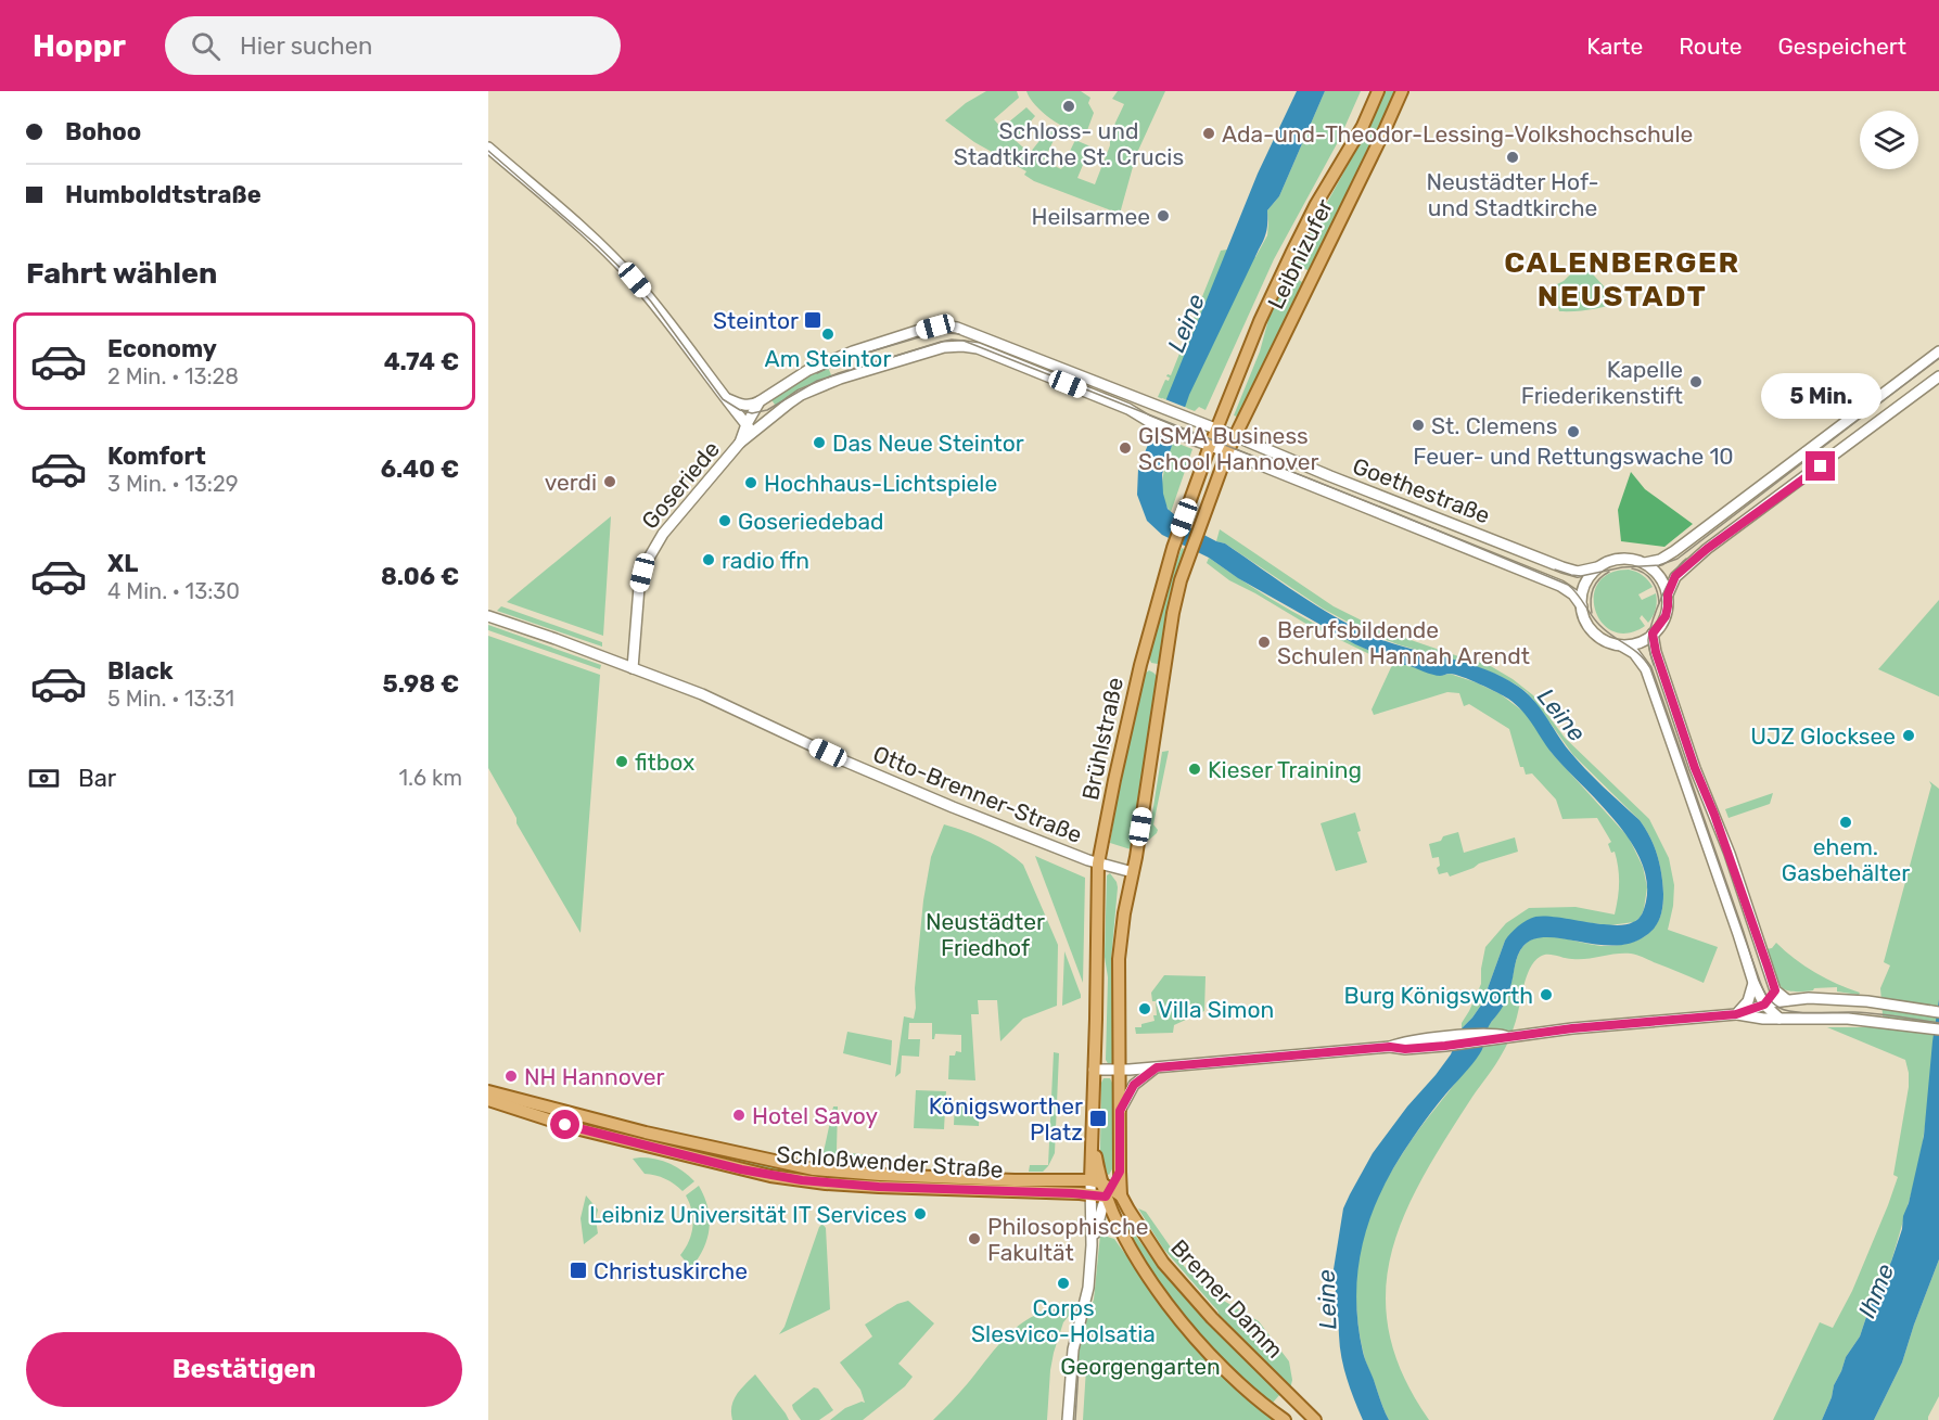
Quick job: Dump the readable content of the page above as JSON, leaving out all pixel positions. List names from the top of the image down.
{
  "streets": {
    "main road": [
      "Leibnizufer",
      "Brühlstraße",
      "Schloßwender Straße",
      "Bremer Damm"
    ],
    "street": ["Goseriede", "Goethestraße", "Otto-Brenner-Straße"]
  },
  "crossings": [
    ["Leibnizufer", "Goethestraße"],
    ["Leibnizufer", "Brühlstraße"],
    ["Goseriede", "Goethestraße"],
    ["Goseriede", "Otto-Brenner-Straße"],
    ["Goethestraße", "Brühlstraße"],
    ["Brühlstraße", "Otto-Brenner-Straße"],
    ["Schloßwender Straße", "Bremer Damm"]
  ],
  "districts": ["CALENBERGER NEUSTADT"],
  "water": ["Leine", "Ihme"],
  "parks": ["Neustädter Friedhof", "Georgengarten"],
  "places": {
    "other": [
      "Schloss- und Stadtkirche St. Crucis",
      "Ada-und-Theodor-Lessing-Volkshochschule",
      "Neustädter Hof- und Stadtkirche",
      "Heilsarmee",
      "Am Steintor",
      "Kapelle Friederikenstift",
      "St. Clemens",
      "Feuer- und Rettungswache 10",
      "Das Neue Steintor",
      "GISMA Business School Hannover",
      "verdi",
      "Hochhaus-Lichtspiele",
      "Goseriedebad",
      "radio ffn",
      "Berufsbildende Schulen Hannah Arendt",
      "UJZ Glocksee",
      "fitbox",
      "Kieser Training",
      "ehem. Gasbehälter",
      "Burg Königsworth",
      "Villa Simon",
      "NH Hannover",
      "Hotel Savoy",
      "Leibniz Universität IT Services",
      "Philosophische Fakultät",
      "Corps Slesvico-Holsatia"
    ],
    "transit": ["Steintor", "Königsworther Platz", "Christuskirche"]
  },
  "page": {
    "header": "Hoppr",
    "search": "Hier suchen",
    "nav": ["Karte", "Route", "Gespeichert"],
    "banner": ["Bohoo", "Humboldtstraße"],
    "heading": "Fahrt wählen",
    "list": [
      {
        "name": "Economy",
        "note": "2 Min. · 13:28",
        "value": "4.74 €"
      },
      {
        "name": "Komfort",
        "note": "3 Min. · 13:29",
        "value": "6.40 €"
      },
      {
        "name": "XL",
        "note": "4 Min. · 13:30",
        "value": "8.06 €"
      },
      {
        "name": "Black",
        "note": "5 Min. · 13:31",
        "value": "5.98 €"
      }
    ],
    "bubble": "5 Min.",
    "pay": ["Bar", "1.6 km"],
    "buttons": "Bestätigen"
  }
}
